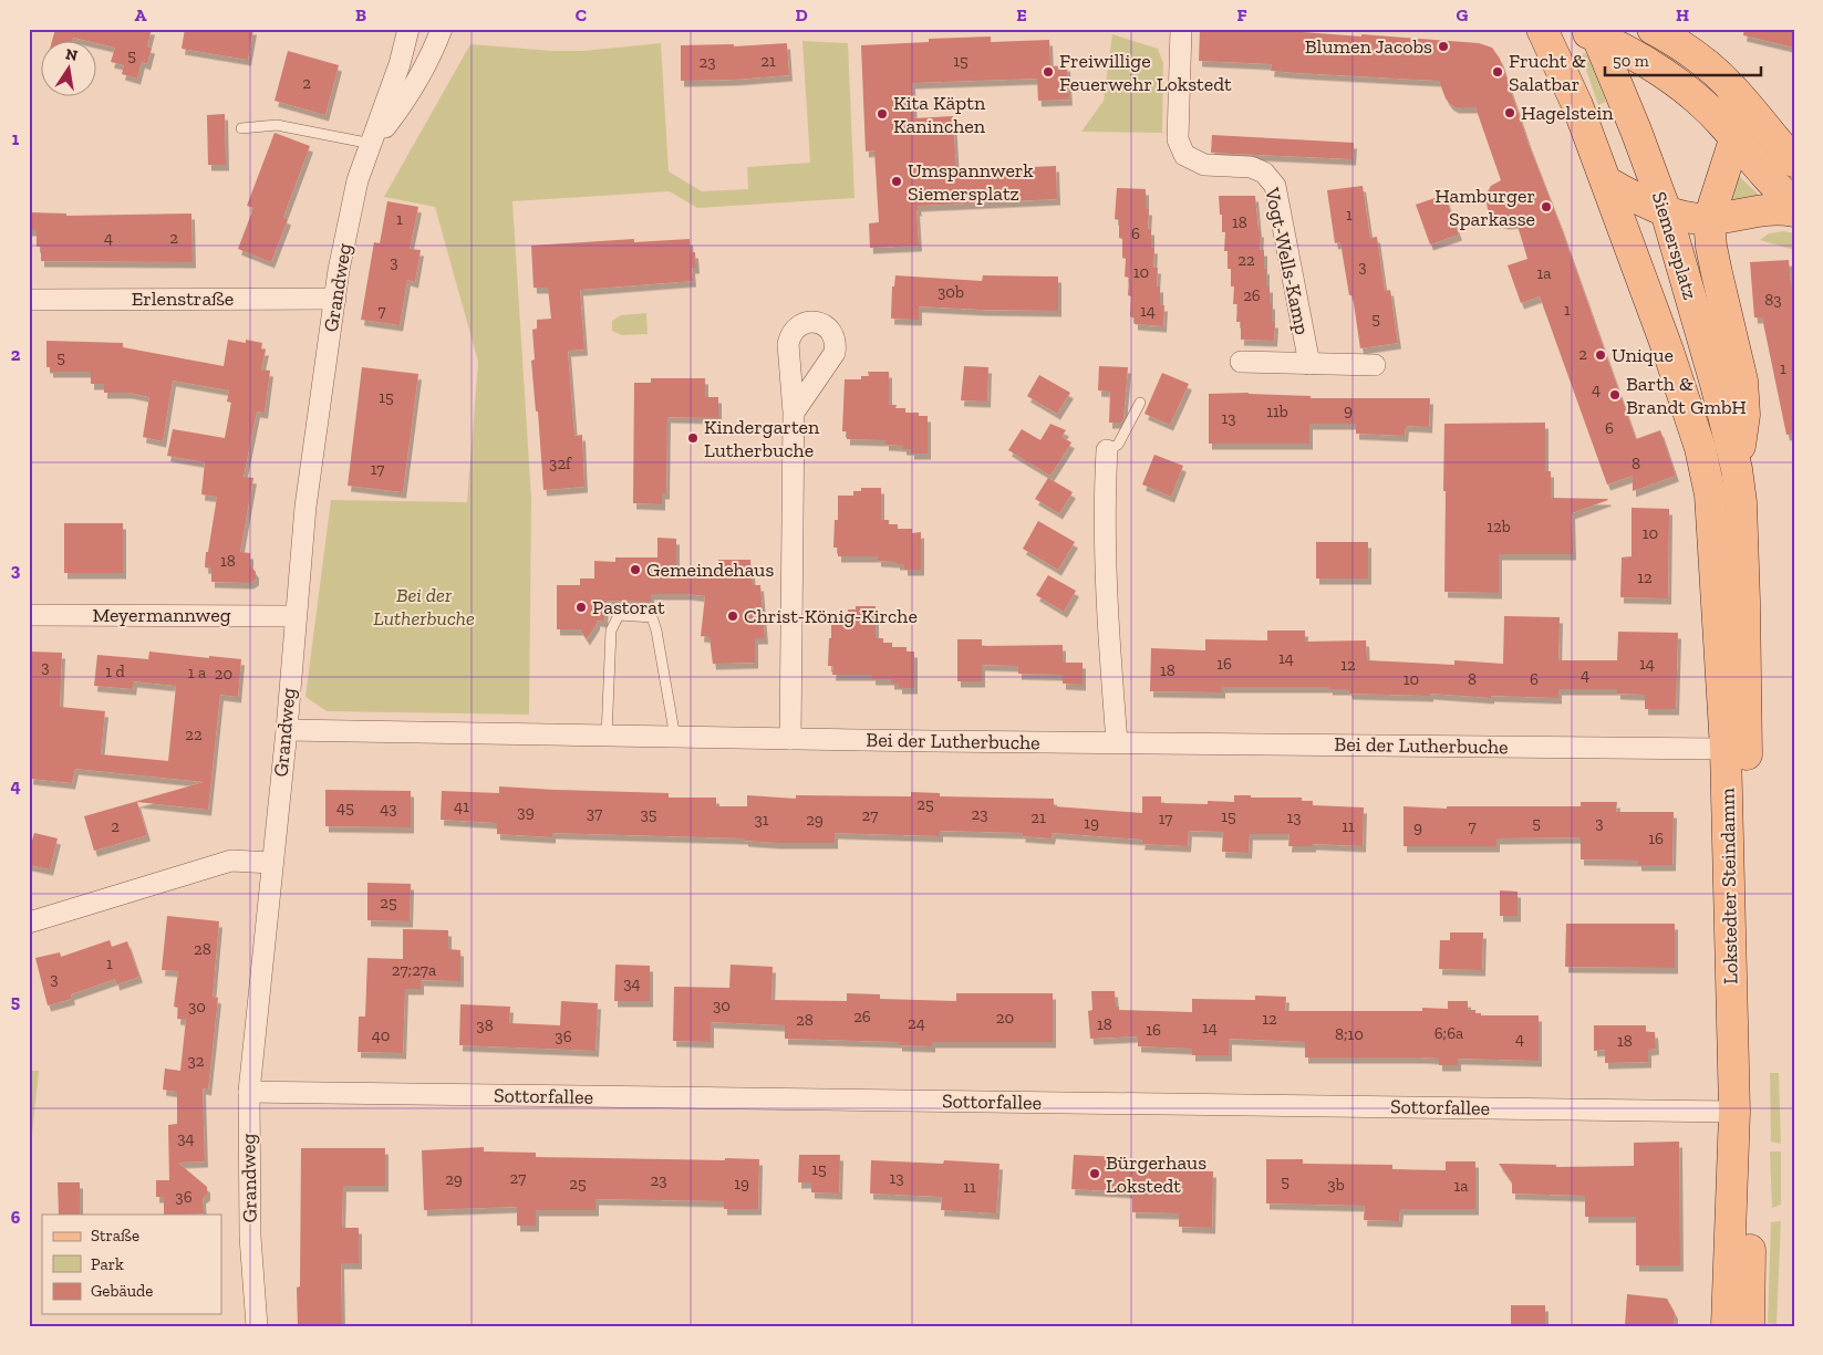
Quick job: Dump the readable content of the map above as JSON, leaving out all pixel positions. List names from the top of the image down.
{
  "streets": {
    "main road": ["Siemersplatz", "Lokstedter Steindamm"],
    "street": [
      "Vogt-Wells-Kamp",
      "Grandweg",
      "Erlenstraße",
      "Meyermannweg",
      "Bei der Lutherbuche",
      "Sottorfallee"
    ]
  },
  "crossings": [
    ["Siemersplatz", "Lokstedter Steindamm"],
    ["Grandweg", "Erlenstraße"],
    ["Grandweg", "Meyermannweg"],
    ["Grandweg", "Bei der Lutherbuche"],
    ["Grandweg", "Sottorfallee"],
    ["Bei der Lutherbuche", "Lokstedter Steindamm"],
    ["Lokstedter Steindamm", "Sottorfallee"]
  ],
  "parks": ["Bei der Lutherbuche"],
  "places": [
    "Blumen Jacobs",
    "Freiwillige Feuerwehr Lokstedt",
    "Frucht & Salatbar",
    "Hagelstein",
    "Kita Käptn Kaninchen",
    "Umspannwerk Siemersplatz",
    "Hamburger Sparkasse",
    "Unique",
    "Barth & Brandt GmbH",
    "Kindergarten Lutherbuche",
    "Gemeindehaus",
    "Pastorat",
    "Christ-König-Kirche",
    "Bürgerhaus Lokstedt"
  ],
  "house_numbers": [
    "5",
    "21",
    "15",
    "23",
    "2",
    "1",
    "1",
    "18",
    "6",
    "4",
    "2",
    "22",
    "3",
    "3",
    "10",
    "1a",
    "30b",
    "26",
    "83",
    "1",
    "7",
    "14",
    "5",
    "2",
    "5",
    "1",
    "4",
    "15",
    "9",
    "11b",
    "13",
    "6",
    "32f",
    "8",
    "17",
    "12b",
    "10",
    "18",
    "12",
    "14",
    "16",
    "14",
    "12",
    "3",
    "18",
    "1 d",
    "1 a",
    "20",
    "4",
    "10",
    "8",
    "6",
    "22",
    "25",
    "41",
    "45",
    "43",
    "39",
    "37",
    "35",
    "23",
    "27",
    "15",
    "21",
    "13",
    "17",
    "31",
    "29",
    "19",
    "5",
    "3",
    "2",
    "11",
    "7",
    "9",
    "16",
    "25",
    "28",
    "1",
    "27;27a",
    "3",
    "34",
    "30",
    "30",
    "26",
    "20",
    "12",
    "28",
    "24",
    "18",
    "38",
    "14",
    "16",
    "6;6a",
    "8;10",
    "40",
    "36",
    "4",
    "18",
    "32",
    "34",
    "15",
    "27",
    "13",
    "29",
    "23",
    "5",
    "25",
    "19",
    "3b",
    "1a",
    "11",
    "36"
  ],
  "legend": ["Straße", "Park", "Gebäude"],
  "scale_bar": "50 m",
  "north": "top",
  "grid": {
    "columns": [
      "A",
      "B",
      "C",
      "D",
      "E",
      "F",
      "G",
      "H"
    ],
    "rows": [
      "1",
      "2",
      "3",
      "4",
      "5",
      "6"
    ]
  }
}
